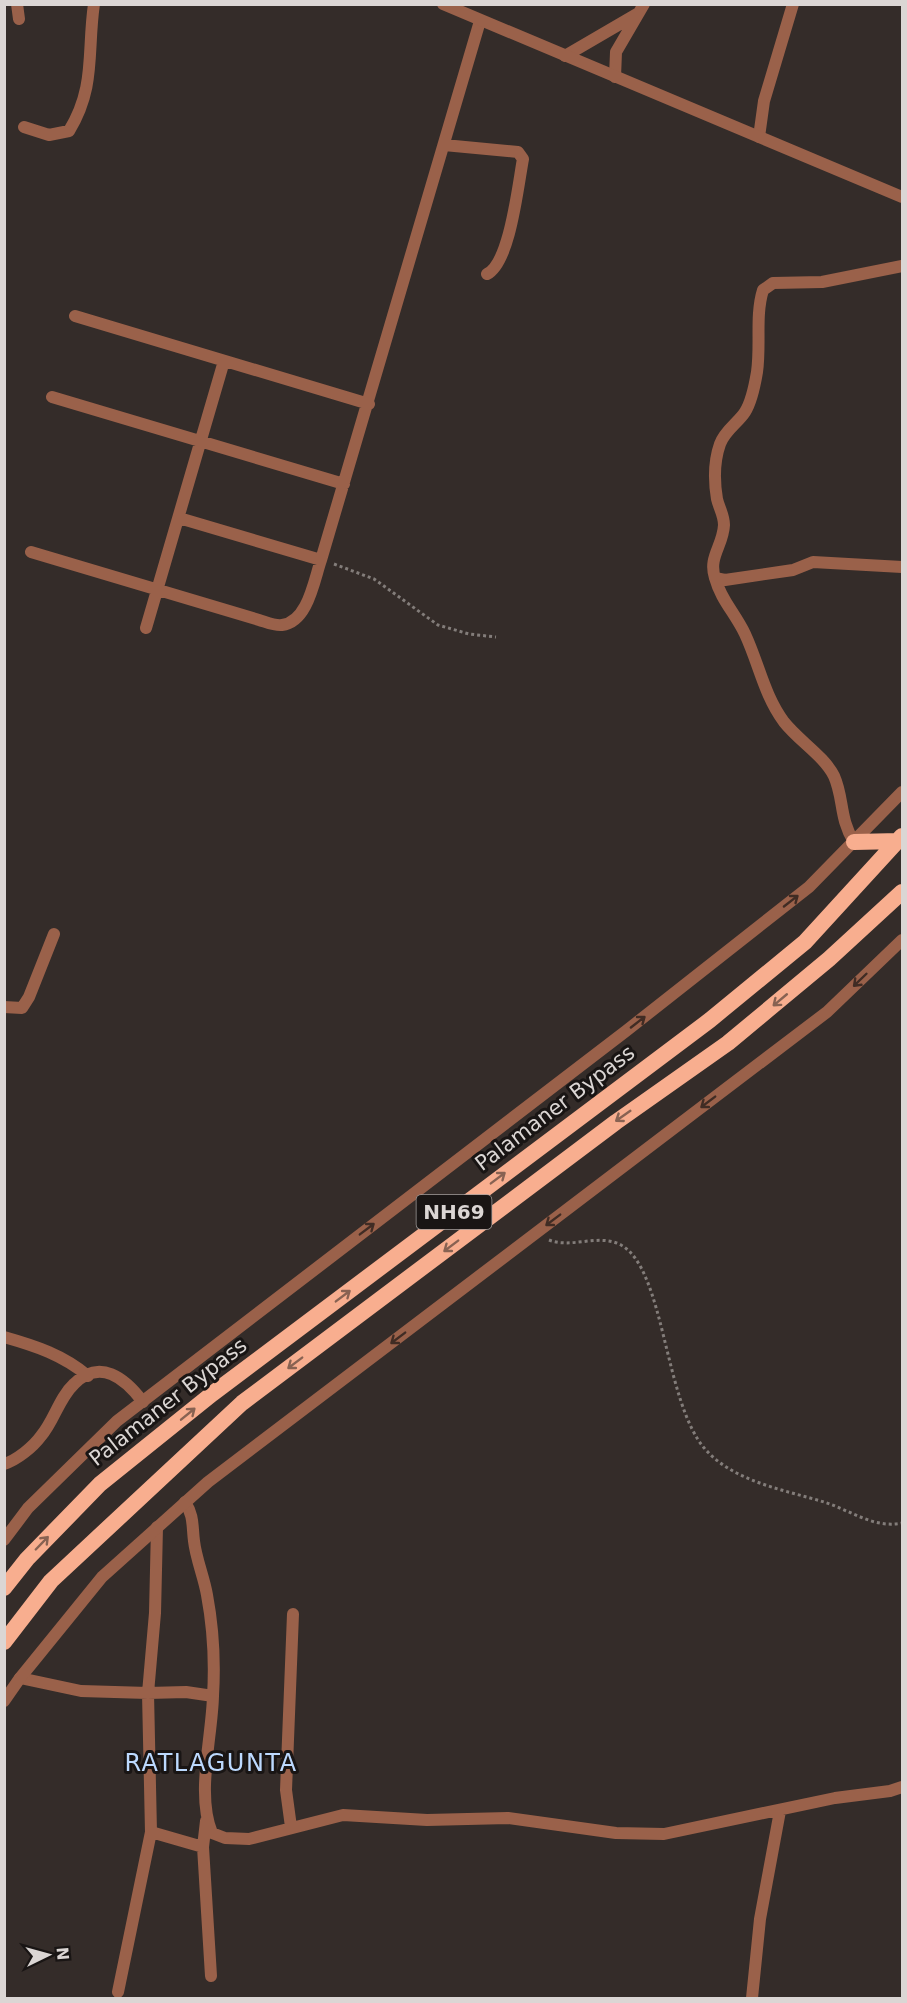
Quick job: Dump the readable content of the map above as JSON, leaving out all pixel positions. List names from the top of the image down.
{
  "streets": {
    "highway": ["Palamaner Bypass", "NH69"]
  },
  "districts": ["RATLAGUNTA"],
  "north": "right"
}
